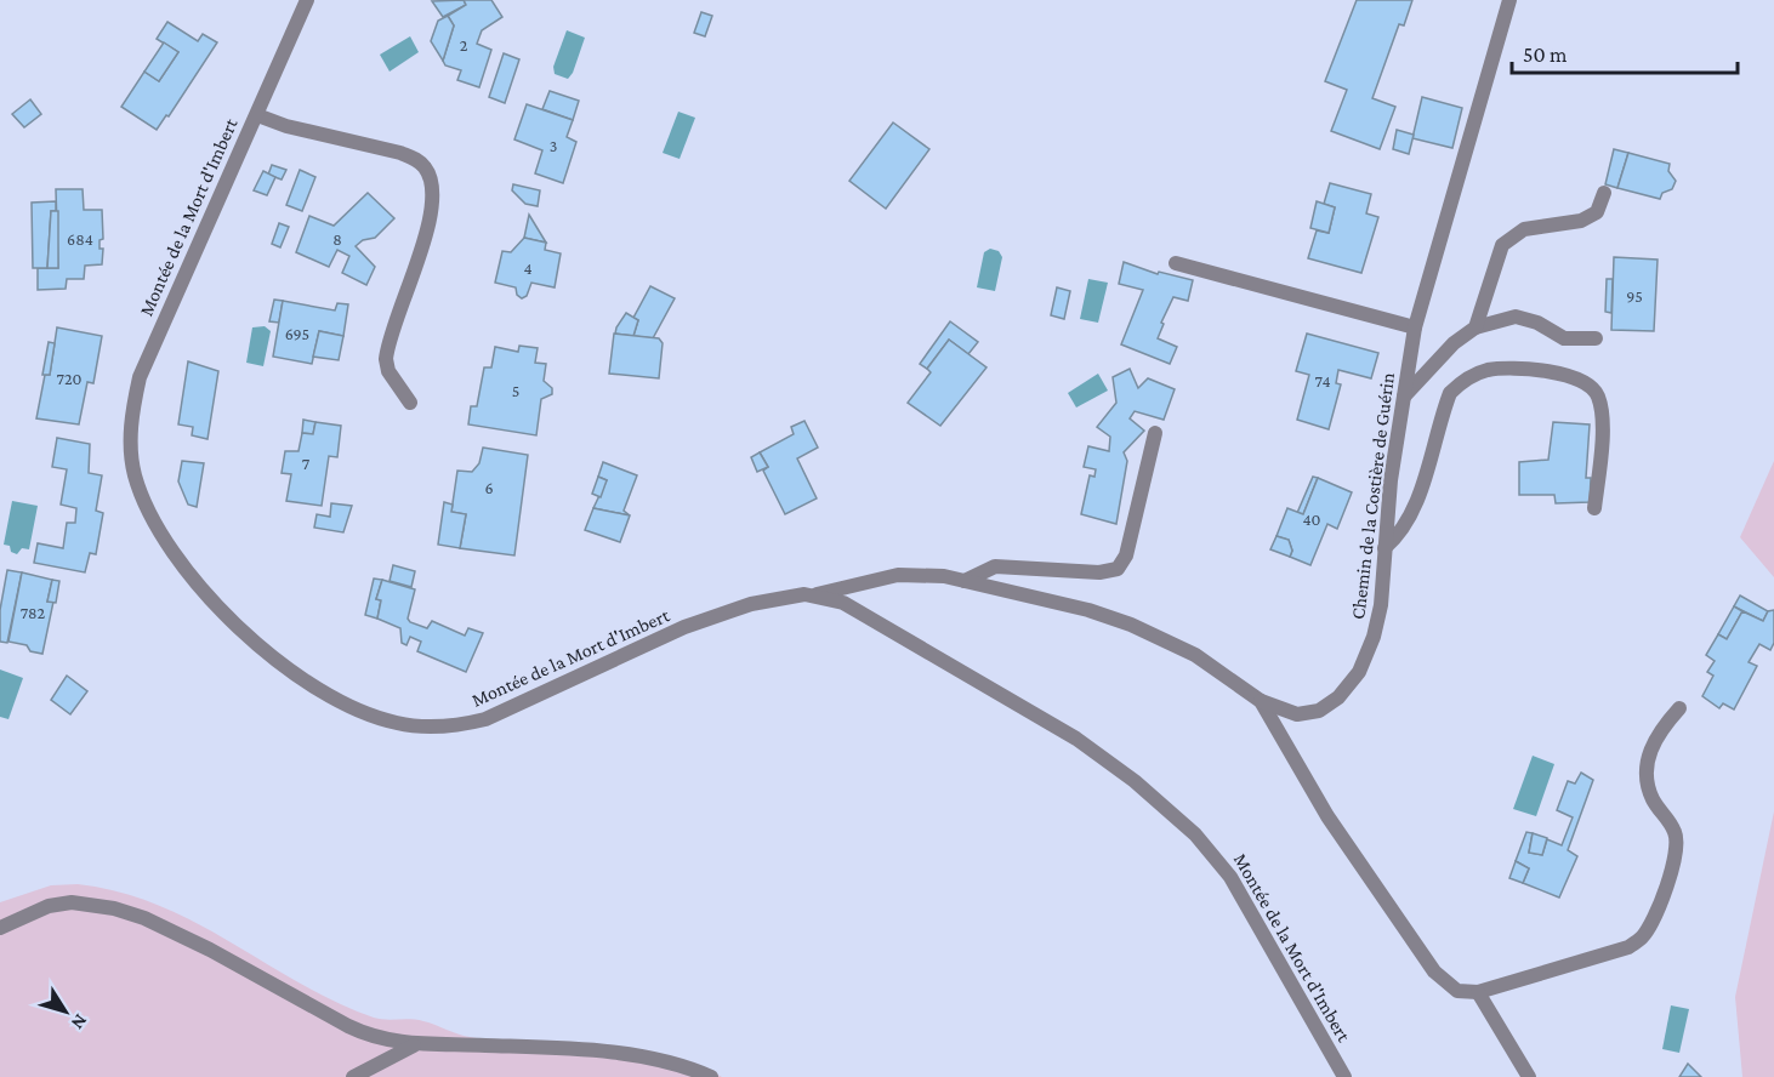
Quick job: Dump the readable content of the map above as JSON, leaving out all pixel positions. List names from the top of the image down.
{
  "streets": {
    "street": ["Montée de la Mort d'Imbert", "Chemin de la Costière de Guérin"]
  },
  "house_numbers": [
    "2",
    "3",
    "684",
    "8",
    "4",
    "95",
    "695",
    "720",
    "74",
    "5",
    "7",
    "6",
    "40",
    "782"
  ],
  "scale_bar": "50 m",
  "north": "bottom right"
}
